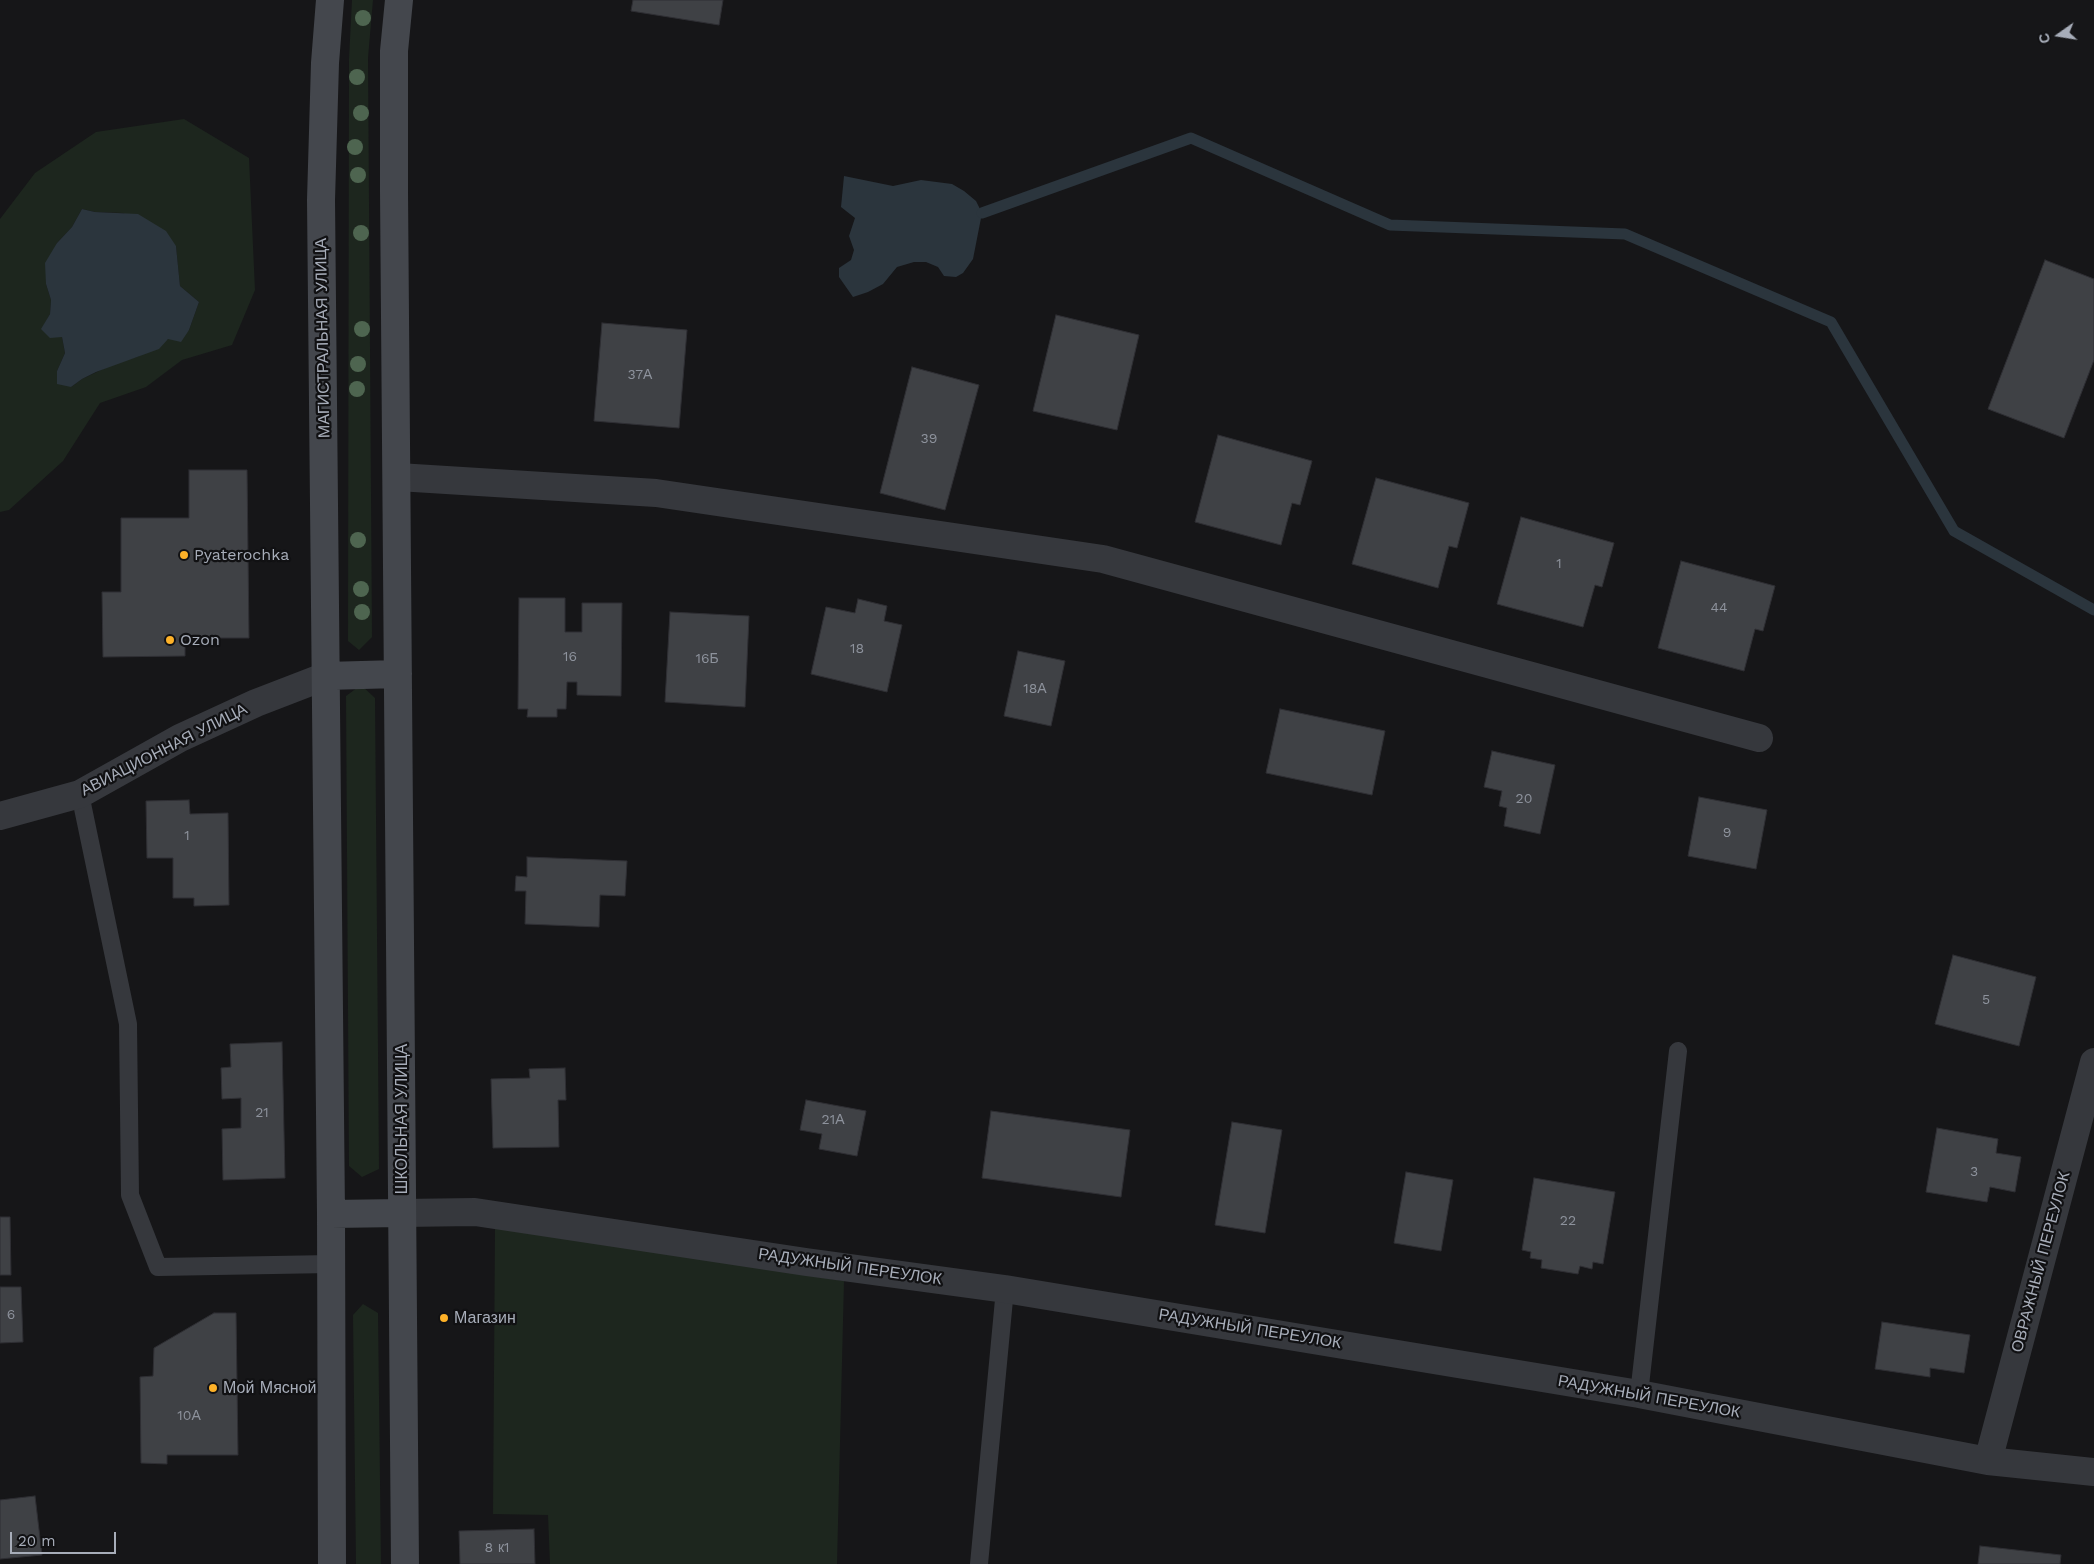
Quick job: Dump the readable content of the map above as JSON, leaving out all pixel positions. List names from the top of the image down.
{
  "streets": {
    "main road": ["МАГИСТРАЛЬНАЯ УЛИЦА", "ШКОЛЬНАЯ УЛИЦА"],
    "street": ["АВИАЦИОННАЯ УЛИЦА", "ОВРАЖНЫЙ ПЕРЕУЛОК", "РАДУЖНЫЙ ПЕРЕУЛОК"]
  },
  "crossings": [
    ["МАГИСТРАЛЬНАЯ УЛИЦА", "АВИАЦИОННАЯ УЛИЦА"],
    ["ШКОЛЬНАЯ УЛИЦА", "РАДУЖНЫЙ ПЕРЕУЛОК"],
    ["ОВРАЖНЫЙ ПЕРЕУЛОК", "РАДУЖНЫЙ ПЕРЕУЛОК"]
  ],
  "places": [
    "Pyaterochka",
    "Ozon",
    "Магазин",
    "Мой Мясной"
  ],
  "house_numbers": [
    "37А",
    "39",
    "1",
    "44",
    "18",
    "16",
    "16Б",
    "18А",
    "20",
    "9",
    "1",
    "5",
    "21",
    "21А",
    "3",
    "22",
    "6",
    "10А",
    "8 к1"
  ],
  "scale_bar": "20 m",
  "north": "left"
}
